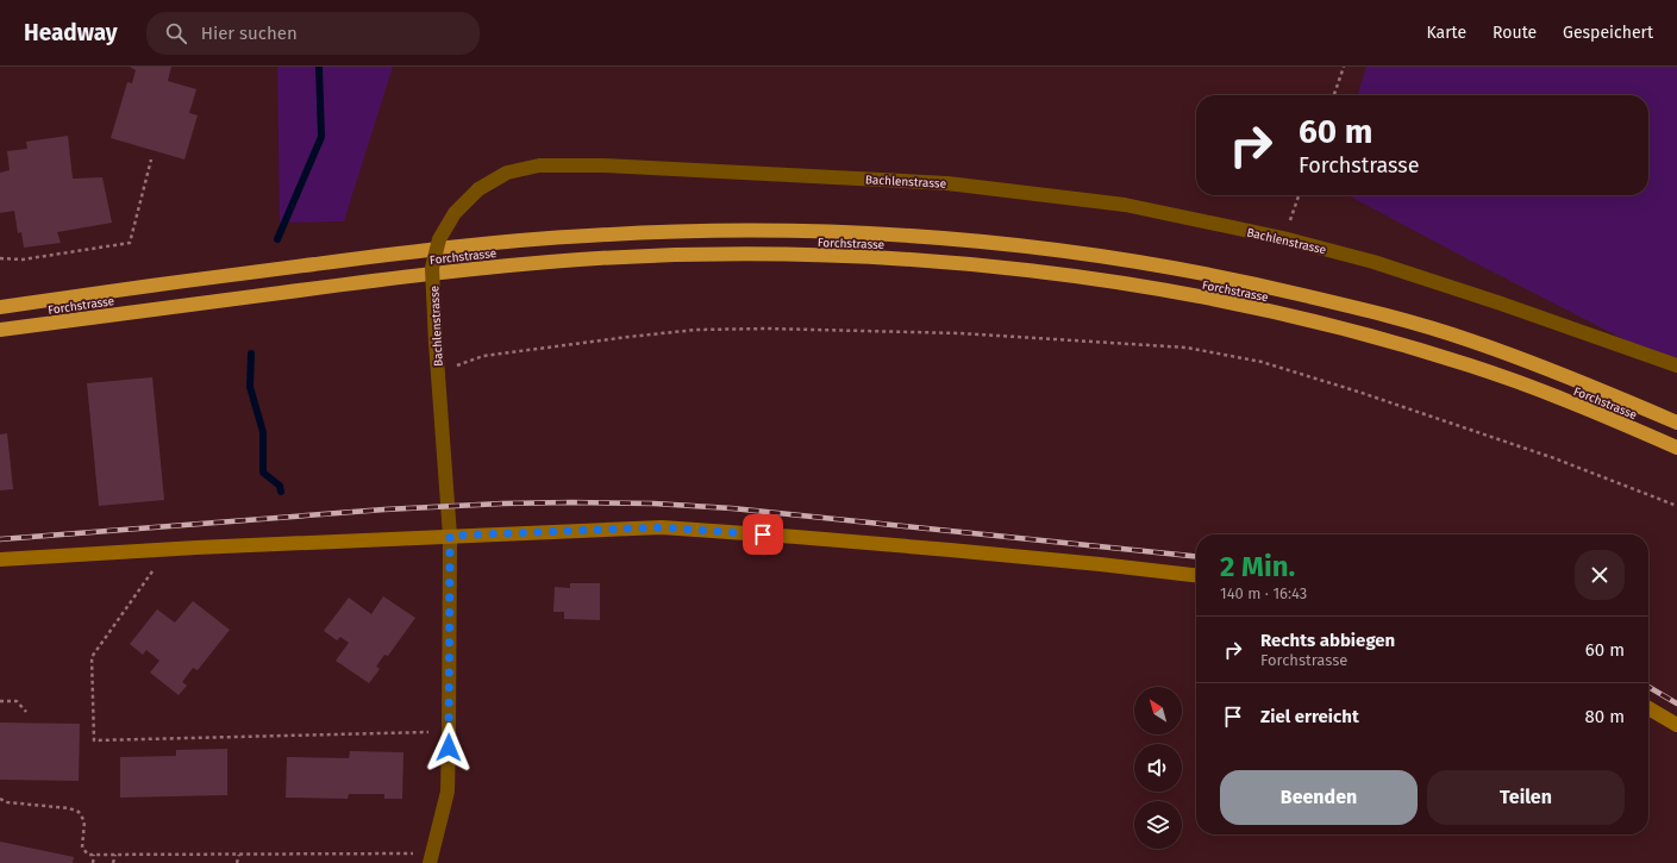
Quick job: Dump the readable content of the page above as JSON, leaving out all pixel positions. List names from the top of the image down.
{
  "streets": {
    "highway": ["Forchstrasse"],
    "street": ["Bachlenstrasse"]
  },
  "north": "top left",
  "page": {
    "header": "Headway",
    "search": "Hier suchen",
    "nav": ["Karte", "Route", "Gespeichert"],
    "turn": ["60 m", "Forchstrasse"],
    "heading": ["2 Min.", "140 m · 16:43"],
    "list": [
      {
        "name": "Rechts abbiegen",
        "note": "Forchstrasse",
        "value": "60 m"
      },
      {
        "name": "Ziel erreicht",
        "value": "80 m"
      }
    ],
    "buttons": ["Beenden", "Teilen"]
  }
}
